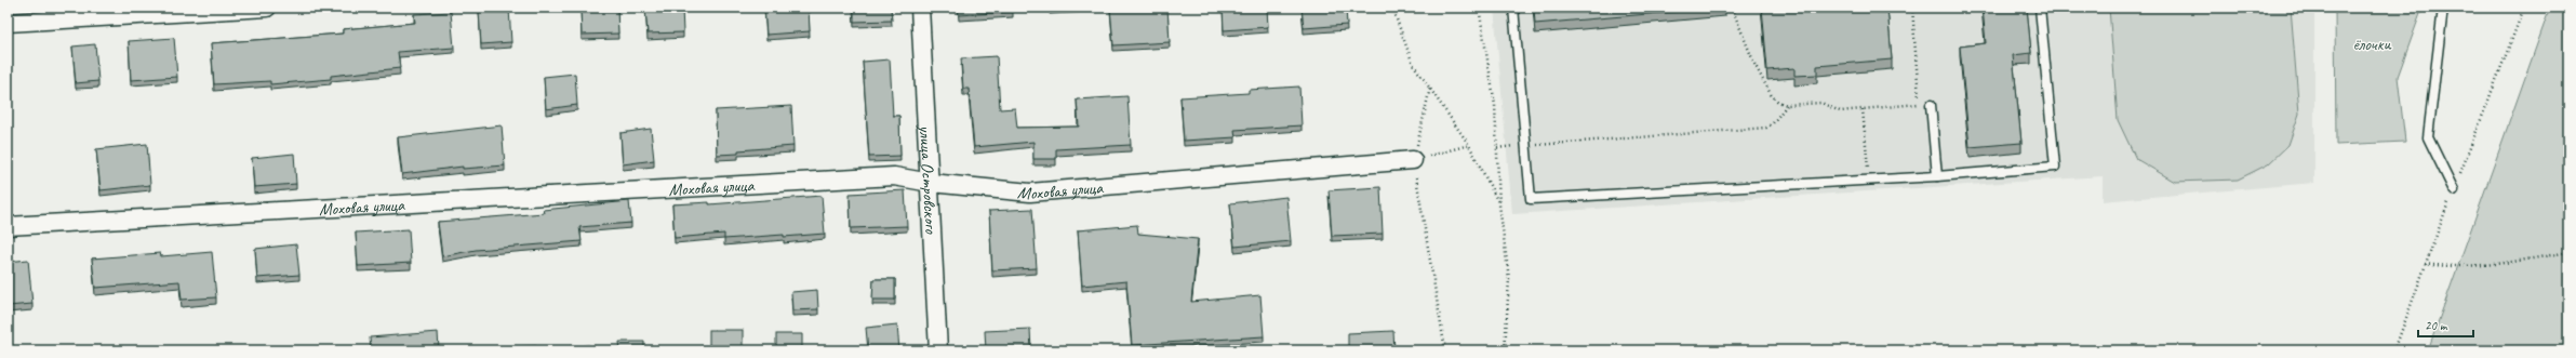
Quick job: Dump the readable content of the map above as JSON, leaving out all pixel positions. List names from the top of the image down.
{
  "streets": {
    "street": ["улица Островского", "Моховая улица"]
  },
  "crossings": [
    ["улица Островского", "Моховая улица"]
  ],
  "parks": ["ёлочки"],
  "scale_bar": "20 m"
}
